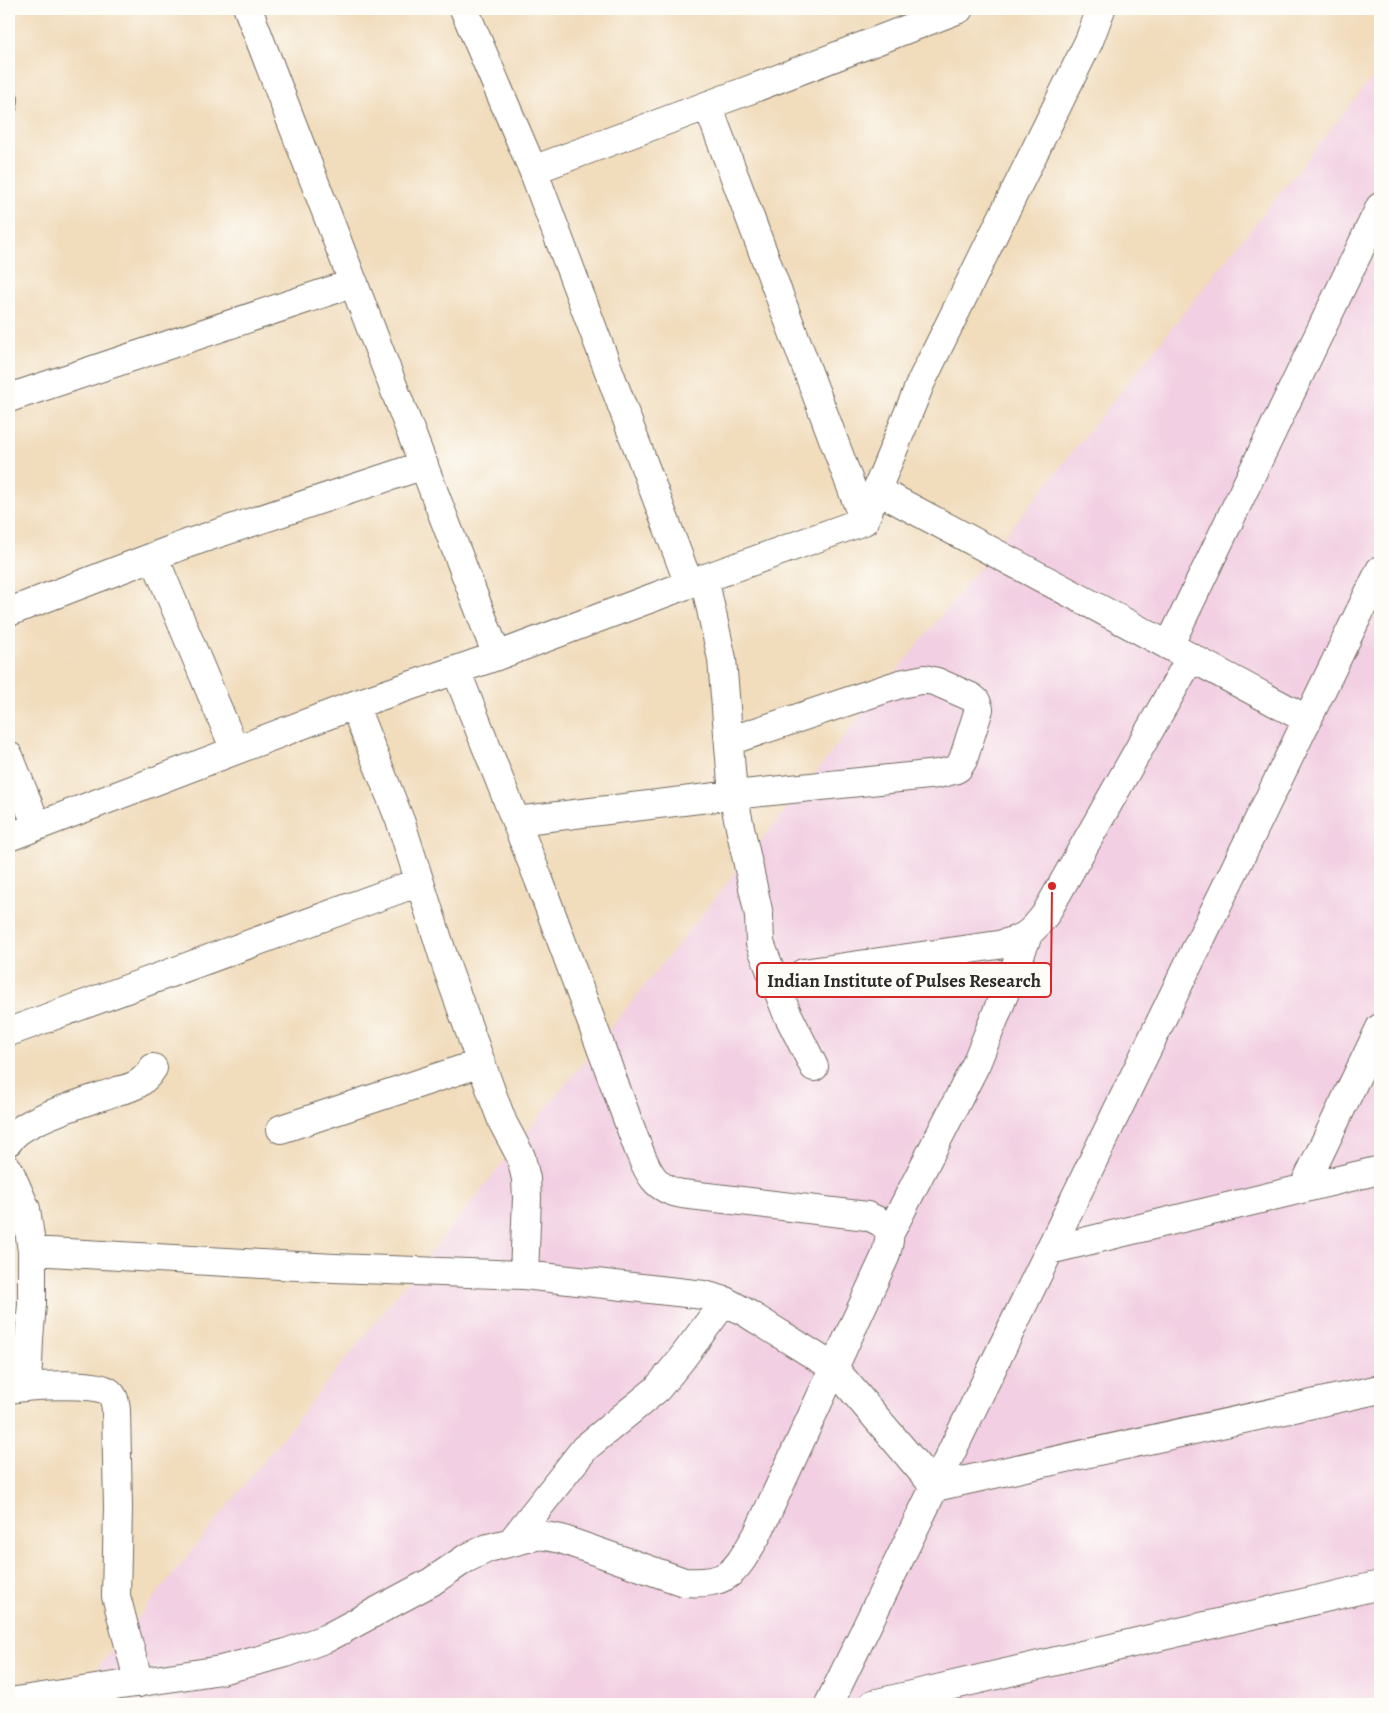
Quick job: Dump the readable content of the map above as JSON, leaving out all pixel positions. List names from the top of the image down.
{
  "places": ["Indian Institute of Pulses Research"]
}
